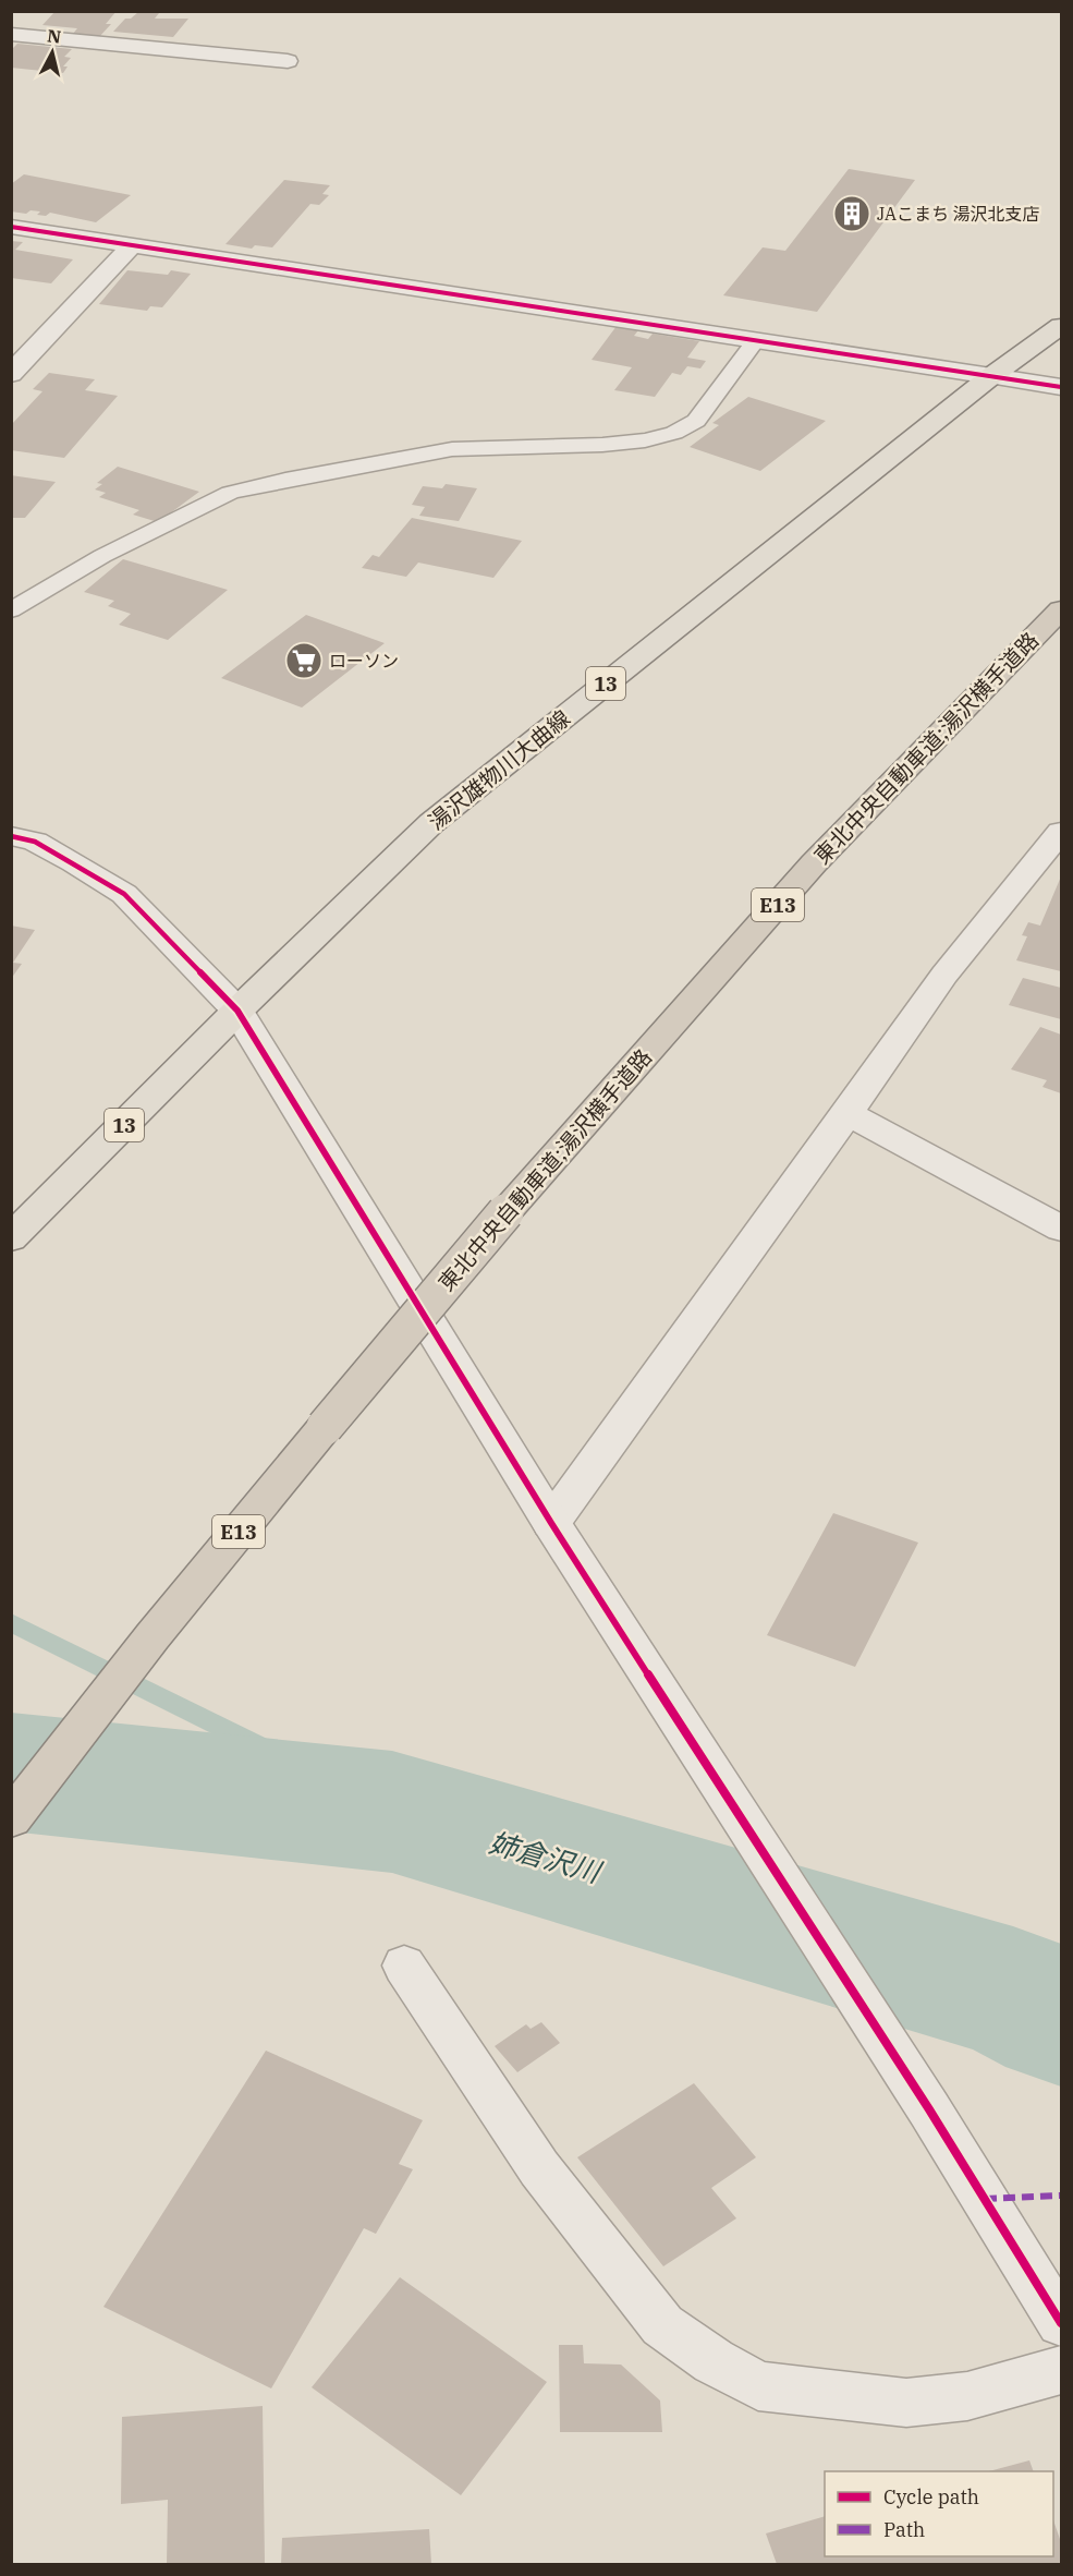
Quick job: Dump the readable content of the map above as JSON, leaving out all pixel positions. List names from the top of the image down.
{
  "streets": {
    "highway": ["東北中央自動車道;湯沢横手道路", "E13"],
    "main road": ["13", "湯沢雄物川大曲線"]
  },
  "water": ["姉倉沢川"],
  "places": {
    "building": ["JAこまち 湯沢北支店"],
    "supermarket": ["ローソン"]
  },
  "legend": ["Cycle path", "Path"],
  "north": "top"
}
